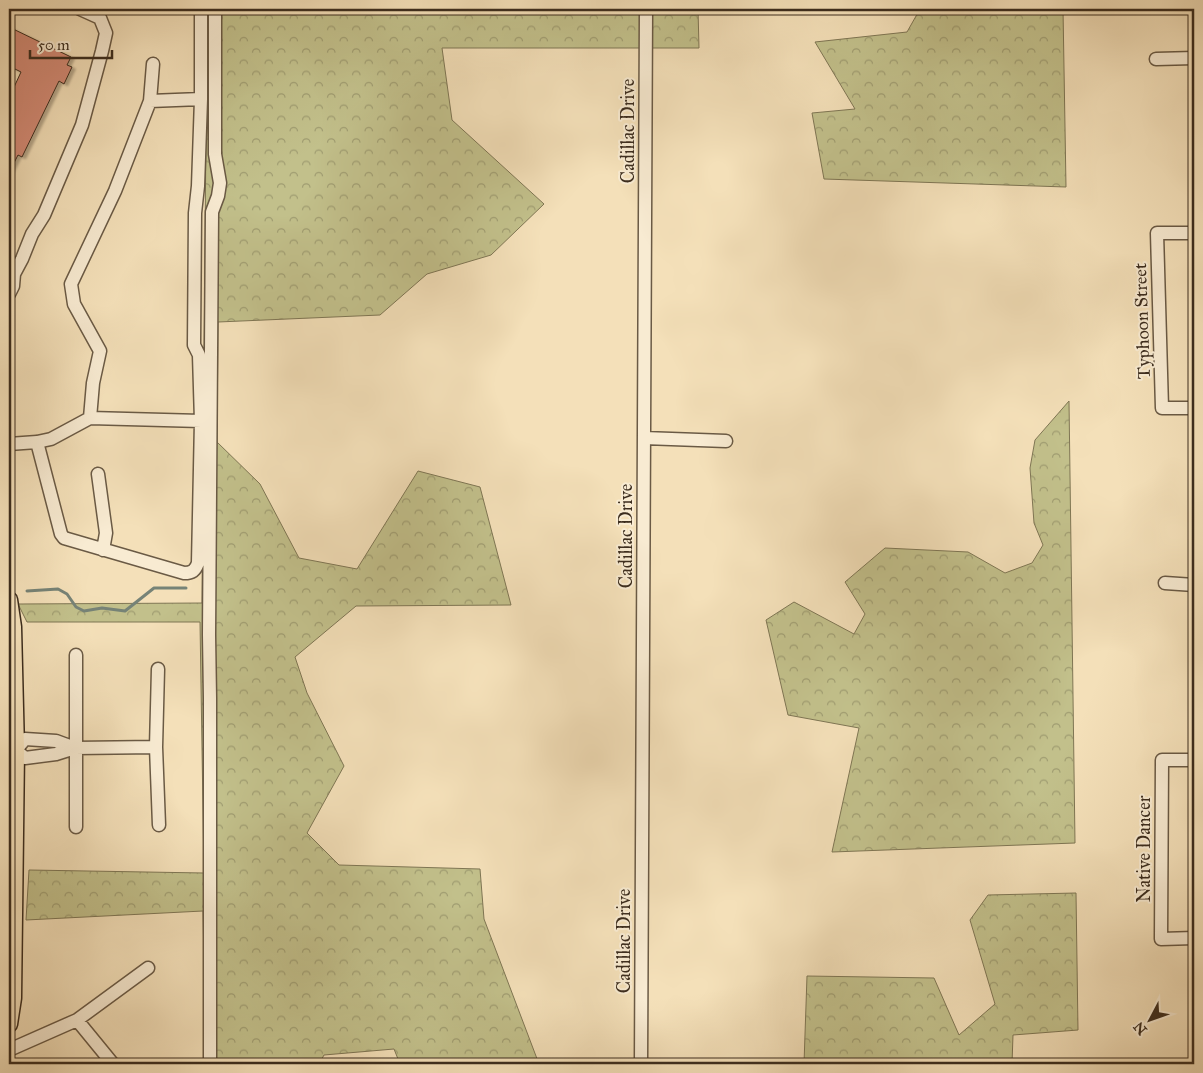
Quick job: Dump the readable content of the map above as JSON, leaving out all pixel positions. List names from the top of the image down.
{
  "streets": {
    "street": ["Cadillac Drive", "Typhoon Street", "Native Dancer"]
  },
  "scale_bar": "50 m",
  "north": "bottom left"
}
